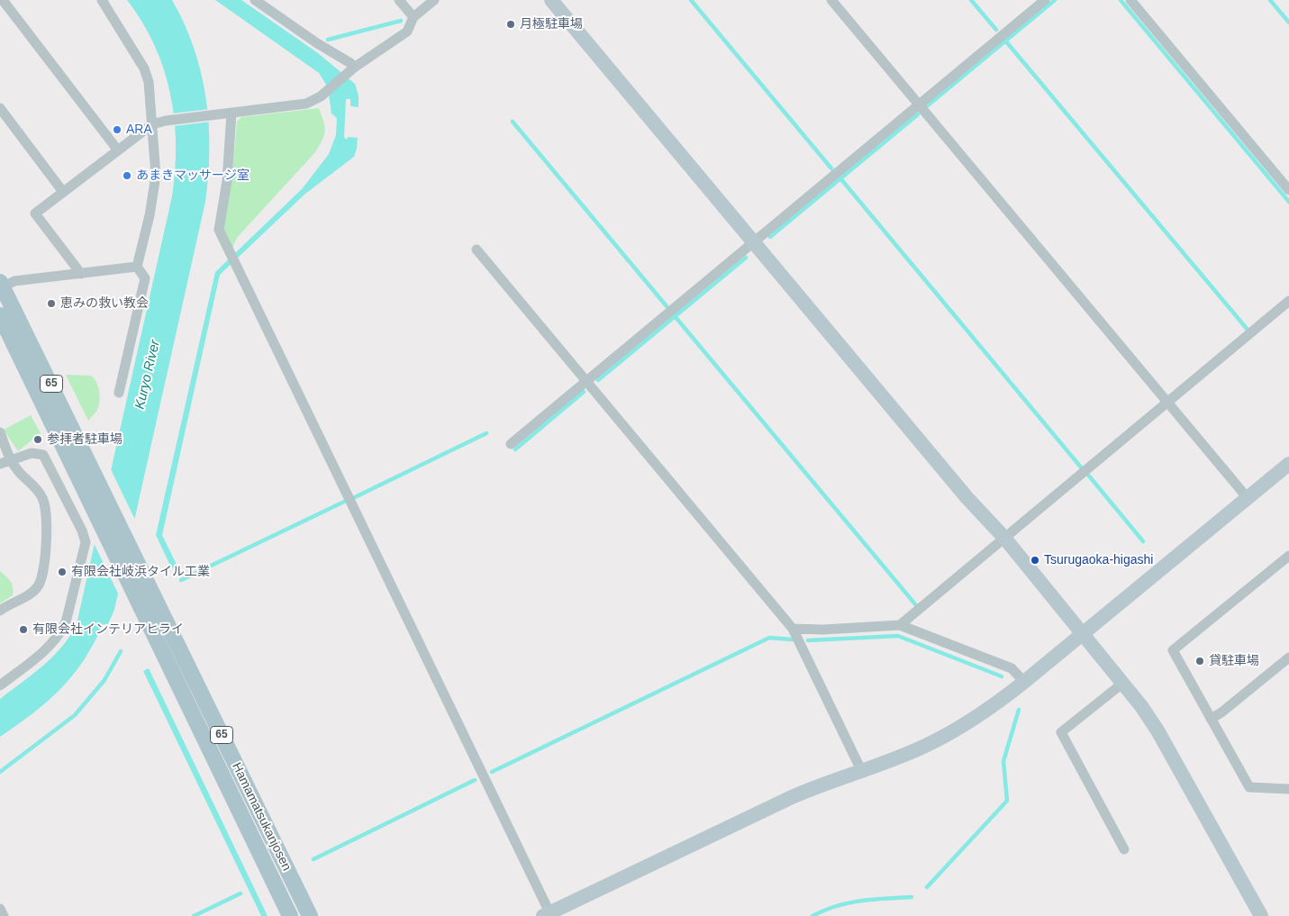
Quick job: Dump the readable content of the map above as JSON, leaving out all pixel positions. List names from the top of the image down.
{
  "streets": {
    "main road": ["65", "Hamamatsukanjosen"]
  },
  "water": ["Kuryo River"],
  "places": [
    "月極駐車場",
    "ARA",
    "あまきマッサージ室",
    "恵みの救い教会",
    "参拝者駐車場",
    "Tsurugaoka-higashi",
    "有限会社岐浜タイル工業",
    "有限会社インテリアヒライ",
    "貸駐車場"
  ]
}
